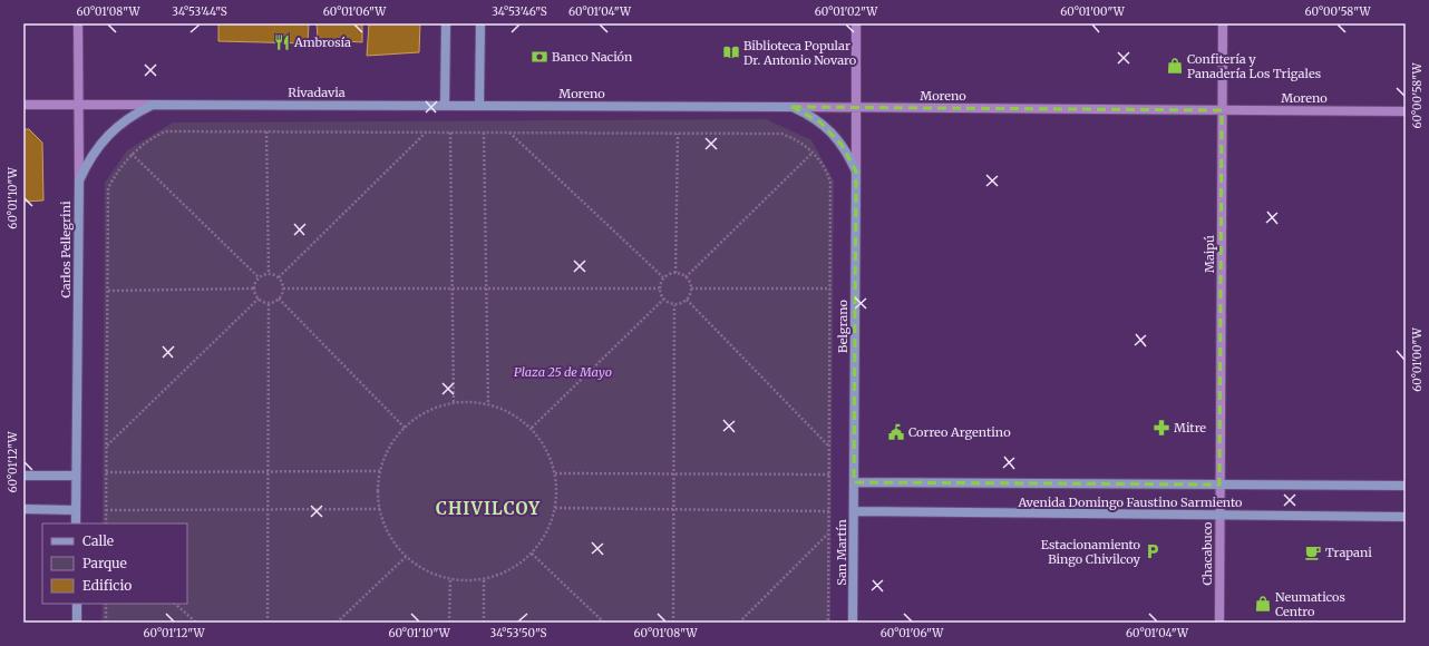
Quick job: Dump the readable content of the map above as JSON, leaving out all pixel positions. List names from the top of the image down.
{
  "streets": {
    "main road": [
      "Rivadavia",
      "Moreno",
      "Carlos Pellegrini",
      "Belgrano",
      "Avenida Domingo Faustino Sarmiento",
      "San Martín"
    ],
    "street": ["Maipú", "Chacabuco"]
  },
  "crossings": [
    ["Rivadavia", "Moreno"],
    ["Rivadavia", "Carlos Pellegrini"],
    ["Moreno", "Maipú"],
    ["Moreno", "Belgrano"],
    ["Maipú", "Avenida Domingo Faustino Sarmiento"],
    ["Maipú", "Chacabuco"],
    ["Belgrano", "Avenida Domingo Faustino Sarmiento"],
    ["Belgrano", "San Martín"],
    ["Avenida Domingo Faustino Sarmiento", "San Martín"],
    ["Avenida Domingo Faustino Sarmiento", "Chacabuco"]
  ],
  "districts": ["CHIVILCOY"],
  "parks": ["Plaza 25 de Mayo"],
  "places": {
    "restaurant": ["Ambrosía"],
    "library": ["Biblioteca Popular Dr. Antonio Novaro"],
    "bank": ["Banco Nación"],
    "shop": ["Confitería y Panadería Los Trigales", "Neumaticos Centro"],
    "pharmacy": ["Mitre"],
    "public building": ["Correo Argentino"],
    "parking": ["Estacionamiento Bingo Chivilcoy"],
    "cafe": ["Trapani"]
  },
  "legend": ["Calle", "Parque", "Edificio"],
  "coordinates": [
    "60°01'08\"W",
    "34°53'44\"S",
    "60°01'06\"W",
    "34°53'46\"S",
    "60°01'04\"W",
    "60°01'02\"W",
    "60°01'00\"W",
    "60°00'58\"W",
    "60°01'10\"W",
    "60°01'12\"W",
    "34°53'50\"S"
  ]
}
